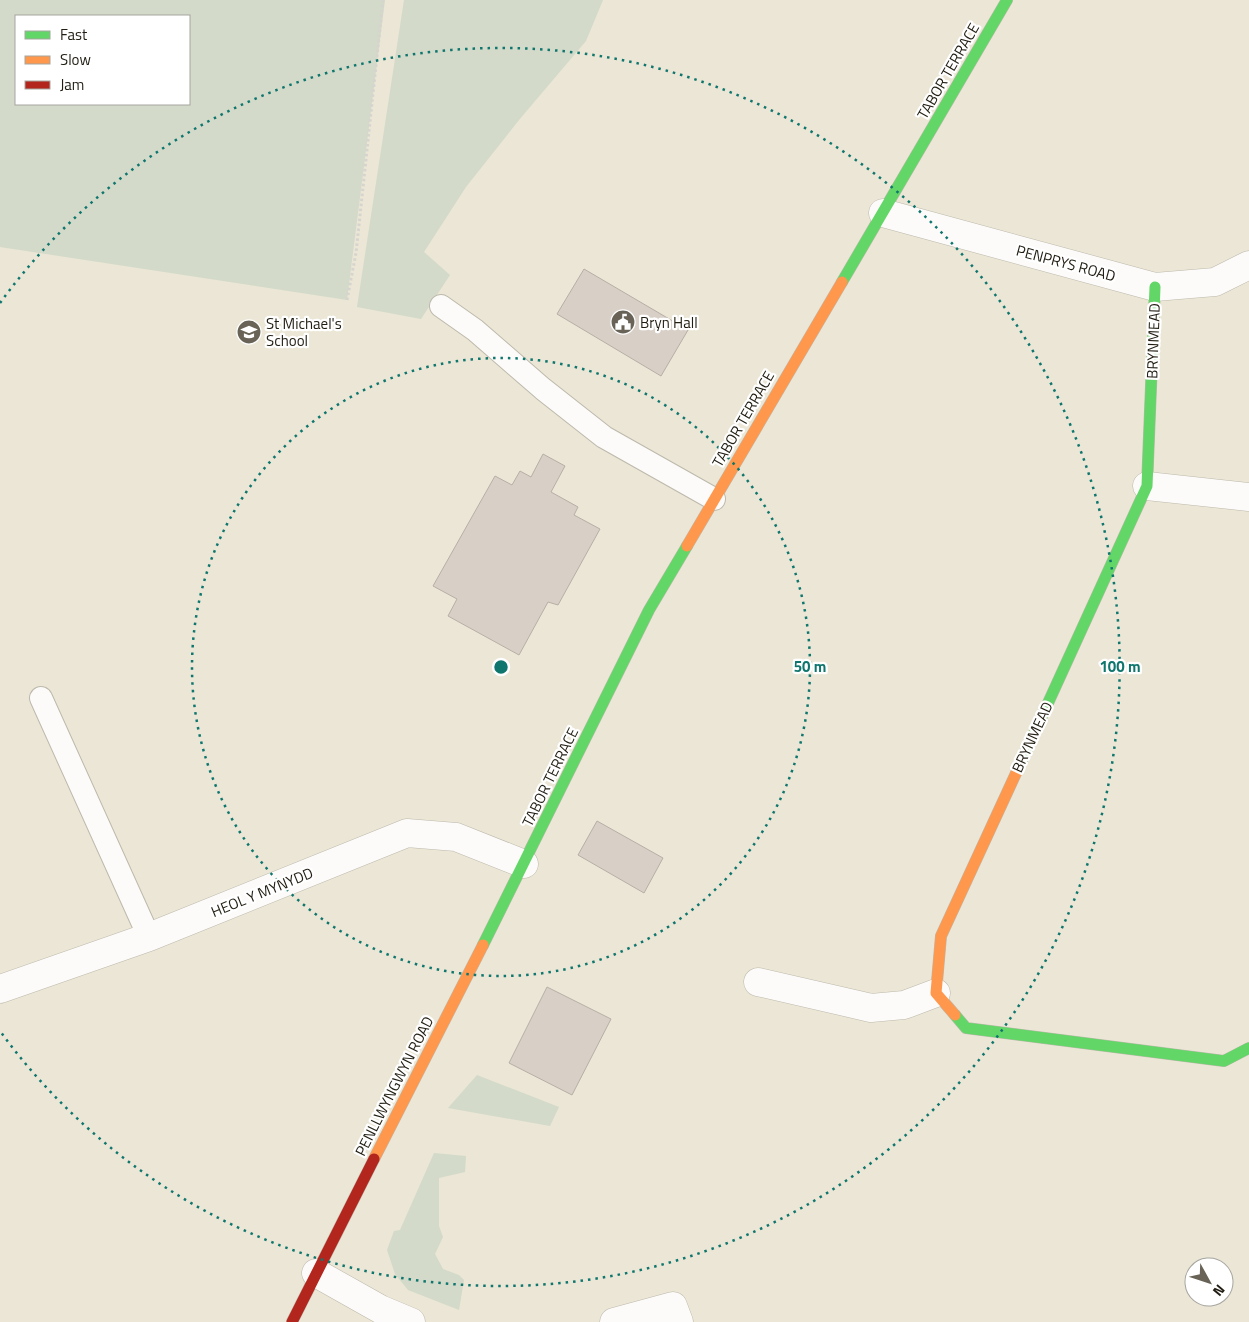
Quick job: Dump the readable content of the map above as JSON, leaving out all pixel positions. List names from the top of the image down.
{
  "streets": {
    "main road": ["TABOR TERRACE", "BRYNMEAD", "PENLLWYNGWYN ROAD"],
    "street": ["PENPRYS ROAD", "HEOL Y MYNYDD"]
  },
  "crossings": [
    ["TABOR TERRACE", "PENPRYS ROAD"],
    ["TABOR TERRACE", "HEOL Y MYNYDD"],
    ["TABOR TERRACE", "PENLLWYNGWYN ROAD"],
    ["PENPRYS ROAD", "BRYNMEAD"],
    ["HEOL Y MYNYDD", "PENLLWYNGWYN ROAD"]
  ],
  "places": {
    "public building": ["Bryn Hall"],
    "school or university": ["St Michael's School"]
  },
  "legend": ["Fast", "Slow", "Jam"],
  "north": "bottom right",
  "rings": ["50 m", "100 m"]
}
